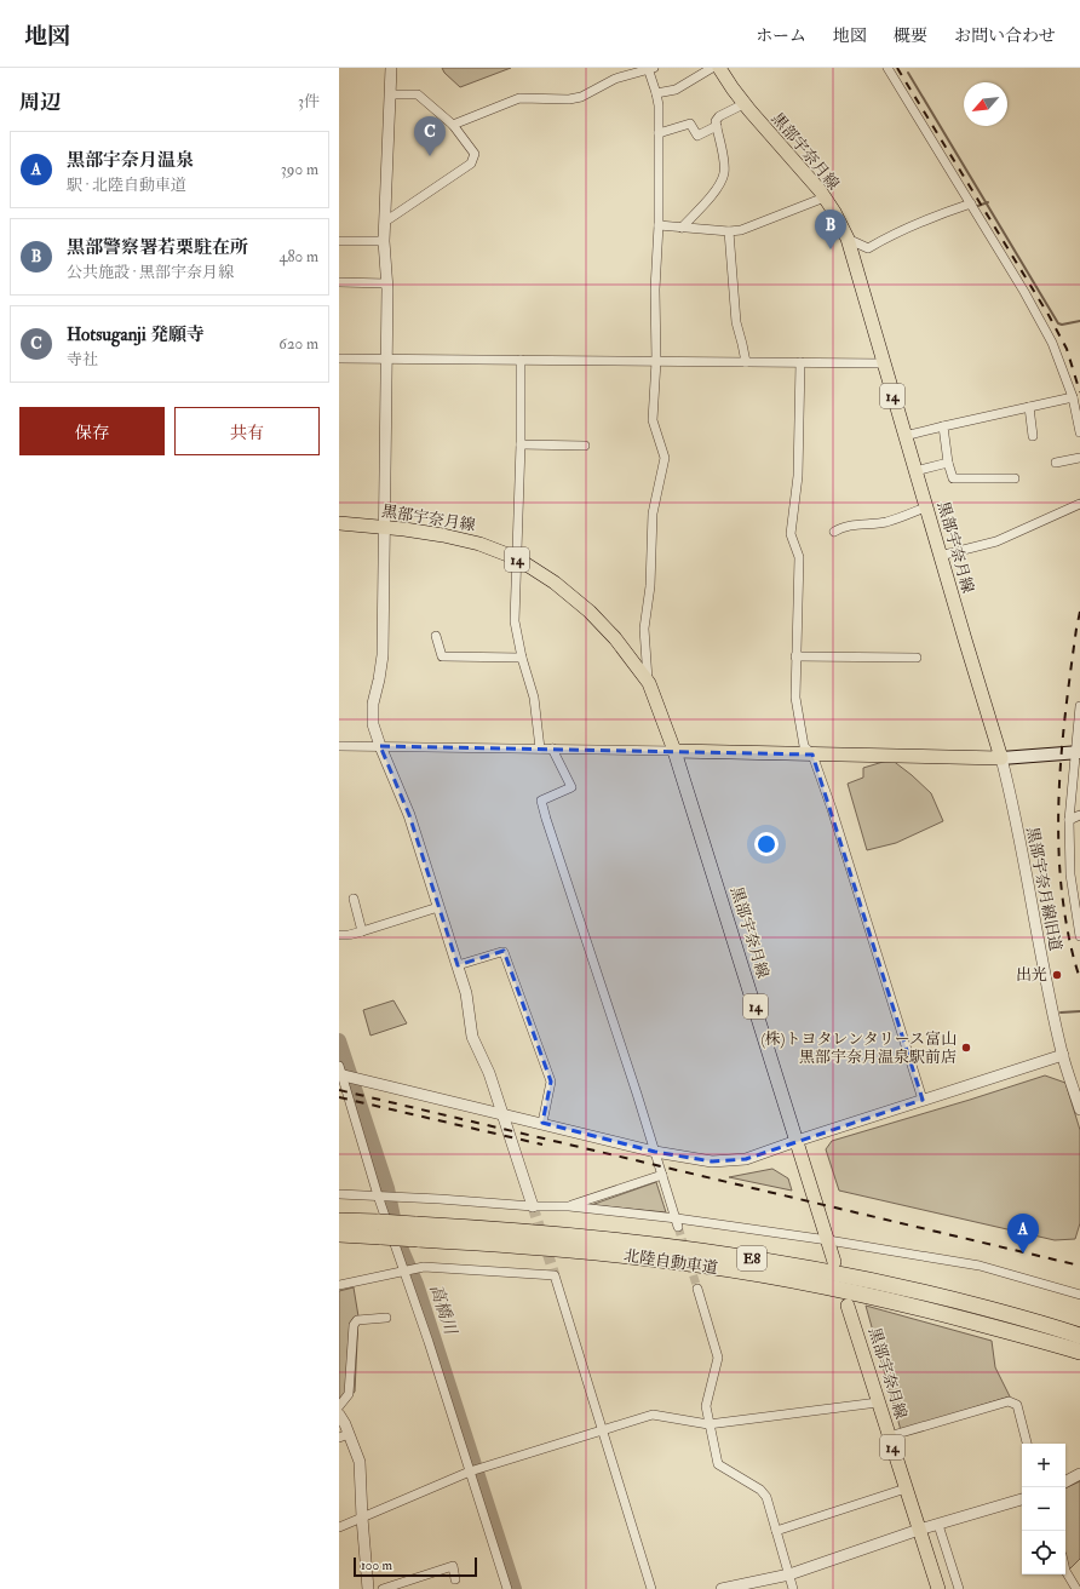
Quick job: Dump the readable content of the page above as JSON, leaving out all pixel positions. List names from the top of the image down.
{
  "streets": {
    "highway": ["E8", "北陸自動車道"],
    "main road": ["黒部宇奈月線", "14"],
    "street": ["黒部宇奈月線旧道"]
  },
  "crossings": [
    ["黒部宇奈月線", "黒部宇奈月線旧道"]
  ],
  "water": ["高橋川"],
  "places": ["出光", "(株)トヨタレンタリース富山 黒部宇奈月温泉駅前店"],
  "scale_bar": "100 m",
  "north": "bottom left",
  "page": {
    "header": "地図",
    "nav": [
      "ホーム",
      "地図",
      "概要",
      "お問い合わせ"
    ],
    "heading": ["周辺", "3件"],
    "pins": ["C", "B", "A"],
    "list": [
      {
        "mark": "A",
        "name": "黒部宇奈月温泉",
        "note": "駅 · 北陸自動車道",
        "value": "390 m"
      },
      {
        "mark": "B",
        "name": "黒部警察署若栗駐在所",
        "note": "公共施設 · 黒部宇奈月線",
        "value": "480 m"
      },
      {
        "mark": "C",
        "name": "Hotsuganji 発願寺",
        "note": "寺社",
        "value": "620 m"
      }
    ],
    "buttons": ["保存", "共有"],
    "map_buttons": ["+", "−"],
    "scale": "100 m"
  }
}
